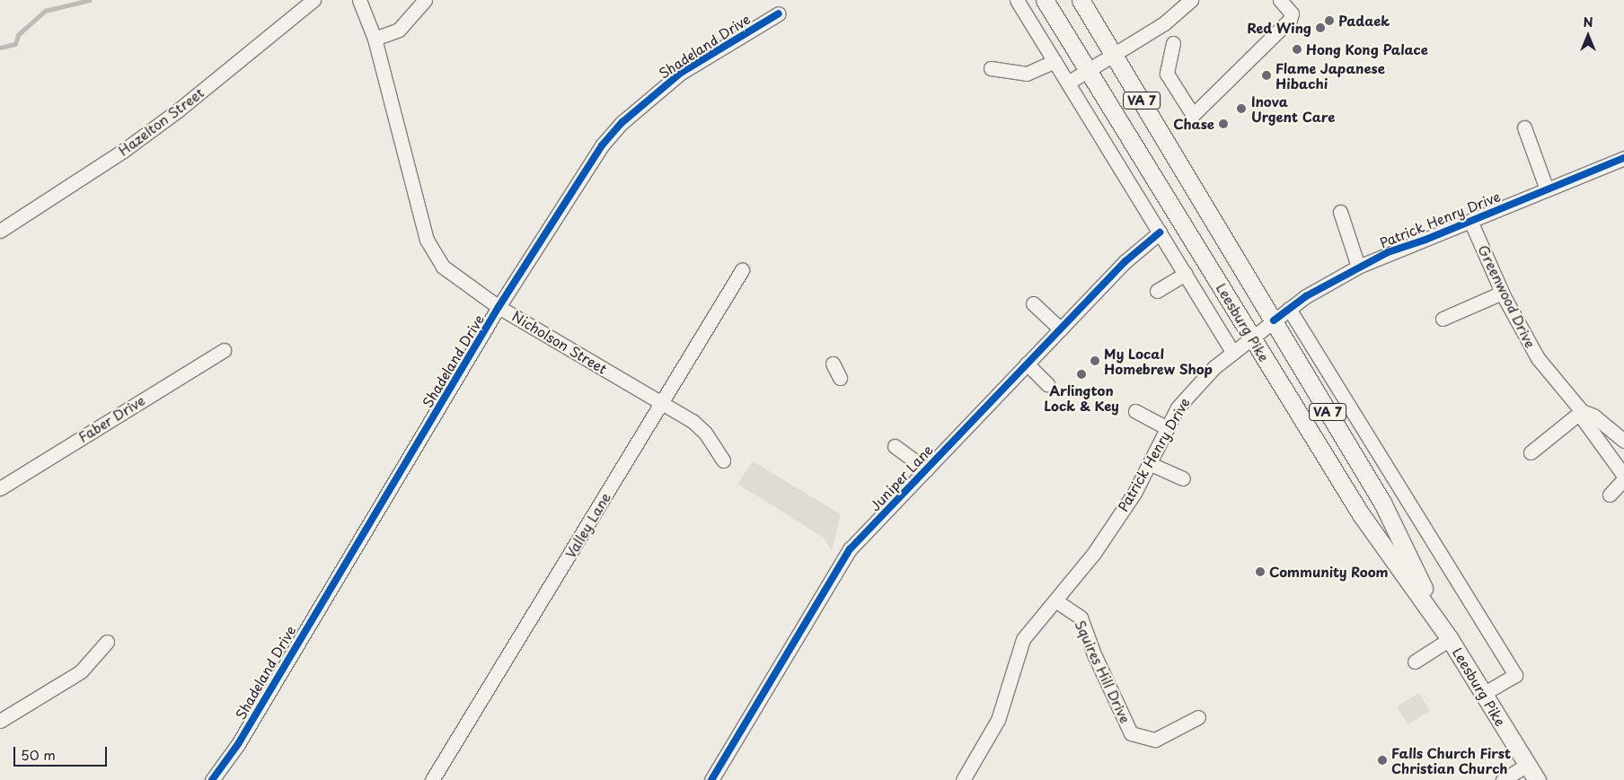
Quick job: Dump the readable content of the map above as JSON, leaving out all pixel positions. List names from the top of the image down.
{
  "streets": {
    "main road": ["VA 7", "Leesburg Pike"],
    "street": [
      "Shadeland Drive",
      "Hazelton Street",
      "Patrick Henry Drive",
      "Greenwood Drive",
      "Nicholson Street",
      "Faber Drive",
      "Juniper Lane",
      "Valley Lane",
      "Squires Hill Drive"
    ]
  },
  "crossings": [
    ["Shadeland Drive", "Nicholson Street"],
    ["Patrick Henry Drive", "Greenwood Drive"],
    ["Patrick Henry Drive", "Leesburg Pike"],
    ["Patrick Henry Drive", "Squires Hill Drive"],
    ["Nicholson Street", "Valley Lane"]
  ],
  "places": [
    "Padaek",
    "Red Wing",
    "Hong Kong Palace",
    "Flame Japanese Hibachi",
    "Inova Urgent Care",
    "Chase",
    "My Local Homebrew Shop",
    "Arlington Lock & Key",
    "Community Room",
    "Falls Church First Christian Church"
  ],
  "scale_bar": "50 m",
  "north": "top"
}
